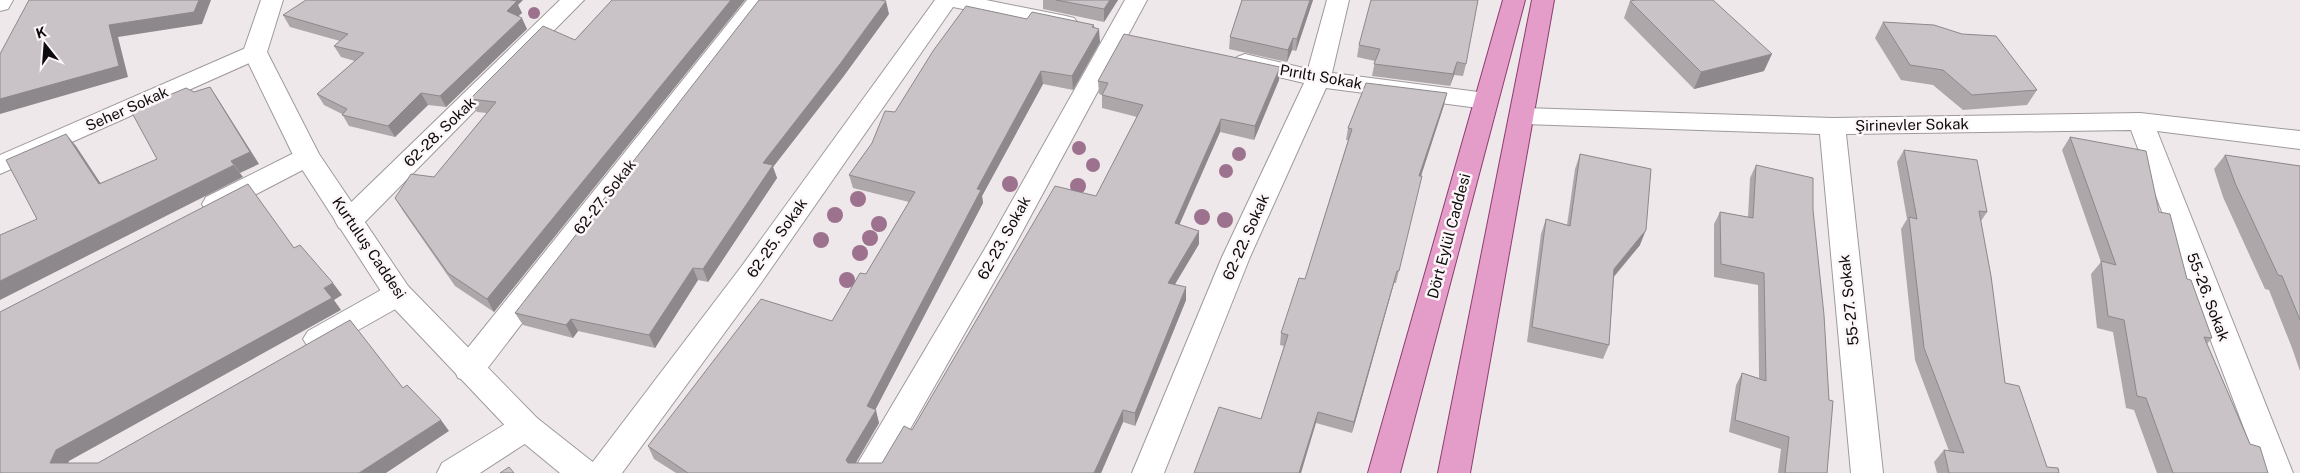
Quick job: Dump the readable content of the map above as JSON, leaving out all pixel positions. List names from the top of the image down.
{
  "streets": {
    "main road": ["Dört Eylül Caddesi"],
    "street": [
      "Pırıltı Sokak",
      "Seher Sokak",
      "Şirinevler Sokak",
      "62-28. Sokak",
      "62-27. Sokak",
      "62-22. Sokak",
      "62-25. Sokak",
      "62-23. Sokak",
      "Kurtuluş Caddesi",
      "55-26. Sokak",
      "55-27. Sokak"
    ]
  },
  "crossings": [
    ["Pırıltı Sokak", "Dört Eylül Caddesi"],
    ["Pırıltı Sokak", "62-22. Sokak"],
    ["Seher Sokak", "Kurtuluş Caddesi"],
    ["Şirinevler Sokak", "55-26. Sokak"],
    ["Şirinevler Sokak", "55-27. Sokak"],
    ["62-28. Sokak", "Kurtuluş Caddesi"],
    ["62-27. Sokak", "Kurtuluş Caddesi"]
  ],
  "north": "top"
}
